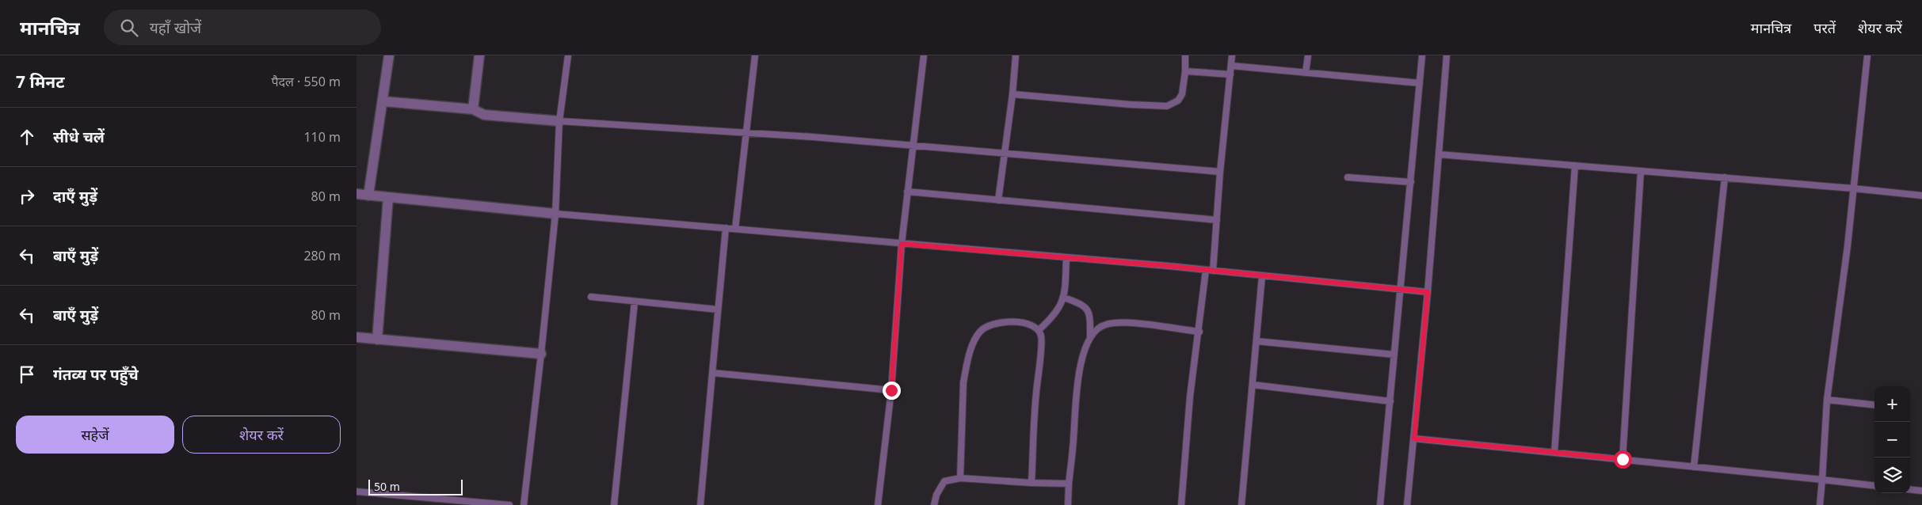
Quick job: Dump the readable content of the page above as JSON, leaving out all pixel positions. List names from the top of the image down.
{
  "scale_bar": "50 m",
  "page": {
    "header": "मानचित्र",
    "search": "यहाँ खोजें",
    "nav": ["मानचित्र", "परतें", "शेयर करें"],
    "heading": ["7 मिनट", "पैदल · 550 m"],
    "list": [
      ["सीधे चलें", "110 m"],
      ["दाएँ मुड़ें", "80 m"],
      ["बाएँ मुड़ें", "280 m"],
      ["बाएँ मुड़ें", "80 m"],
      "गंतव्य पर पहुँचे"
    ],
    "map_buttons": ["+", "−"],
    "buttons": ["सहेजें", "शेयर करें"],
    "scale": "50 m"
  }
}
